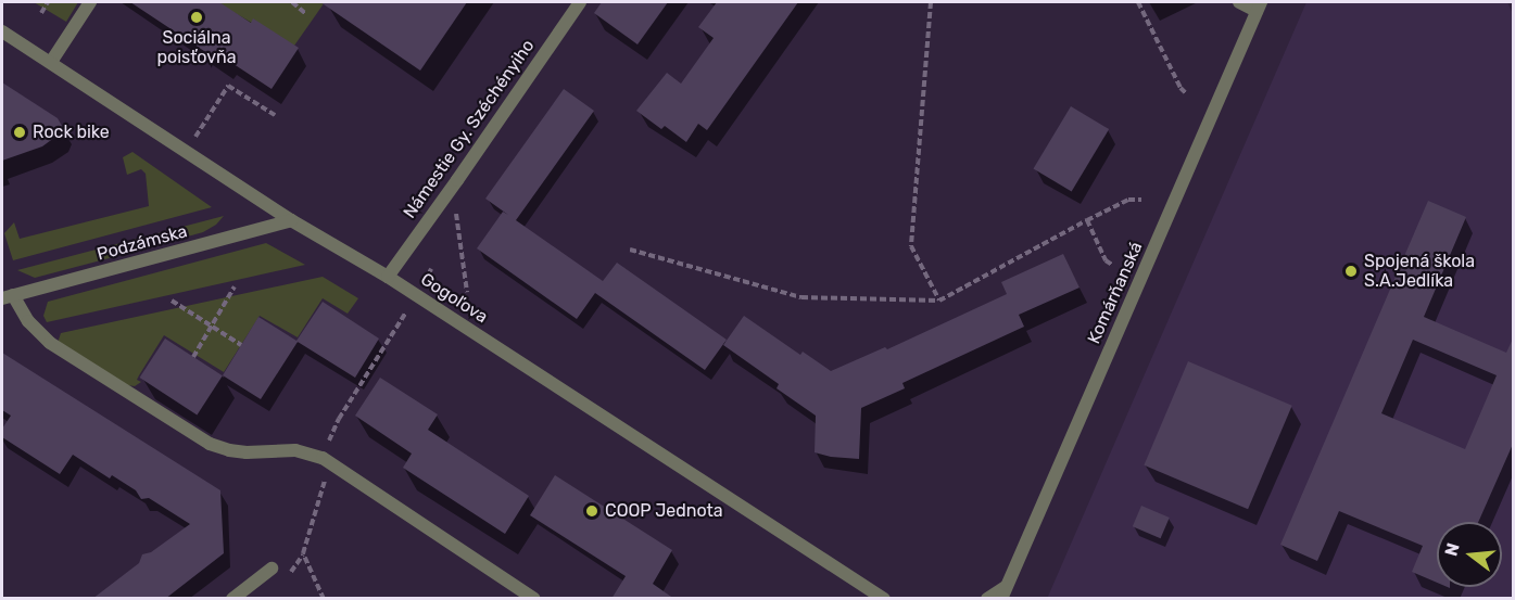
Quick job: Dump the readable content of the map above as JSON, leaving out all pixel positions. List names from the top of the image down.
{
  "streets": {
    "street": [
      "Námestie Gy. Széchényiho",
      "Podzámska",
      "Komárňanská",
      "Gogoľova"
    ]
  },
  "crossings": [
    ["Námestie Gy. Széchényiho", "Gogoľova"],
    ["Podzámska", "Gogoľova"]
  ],
  "places": [
    "Sociálna poisťovňa",
    "Rock bike",
    "Spojená škola S.A.Jedlíka",
    "COOP Jednota"
  ],
  "north": "left"
}
